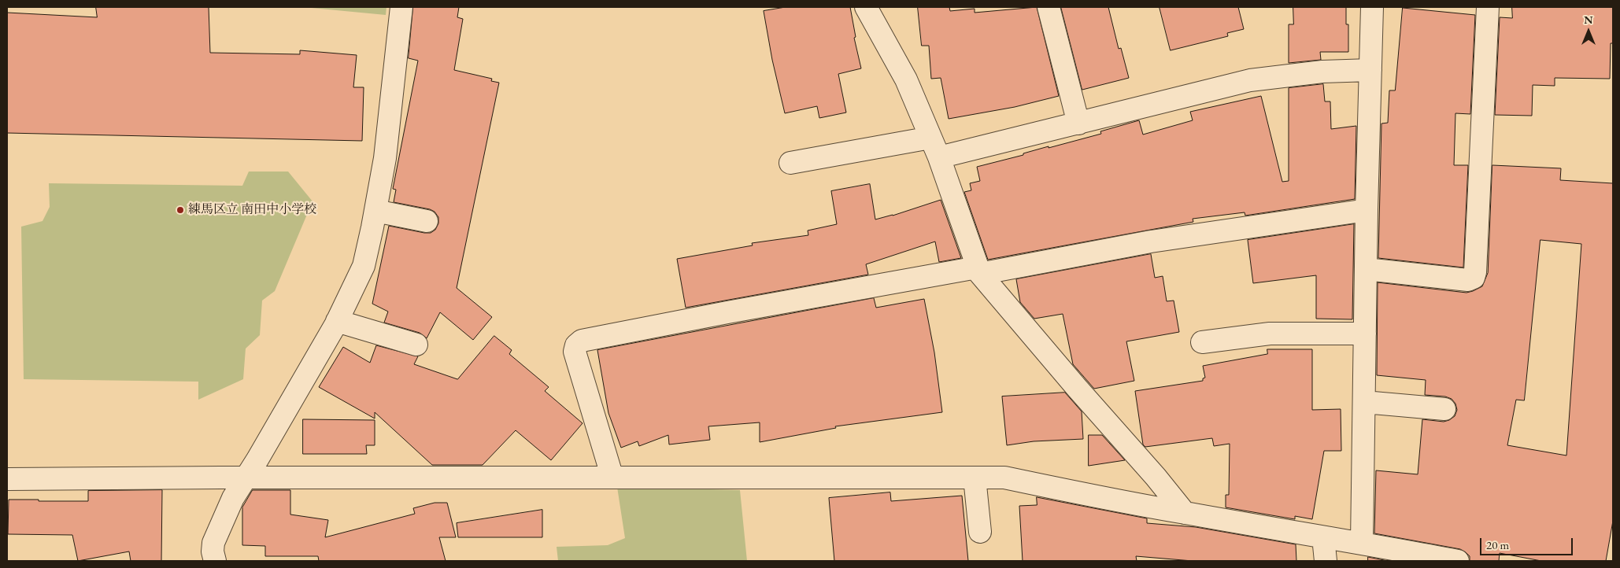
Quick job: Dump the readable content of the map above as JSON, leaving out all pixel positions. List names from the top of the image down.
{
  "places": ["練馬区立 南田中小学校"],
  "scale_bar": "20 m",
  "north": "top"
}
